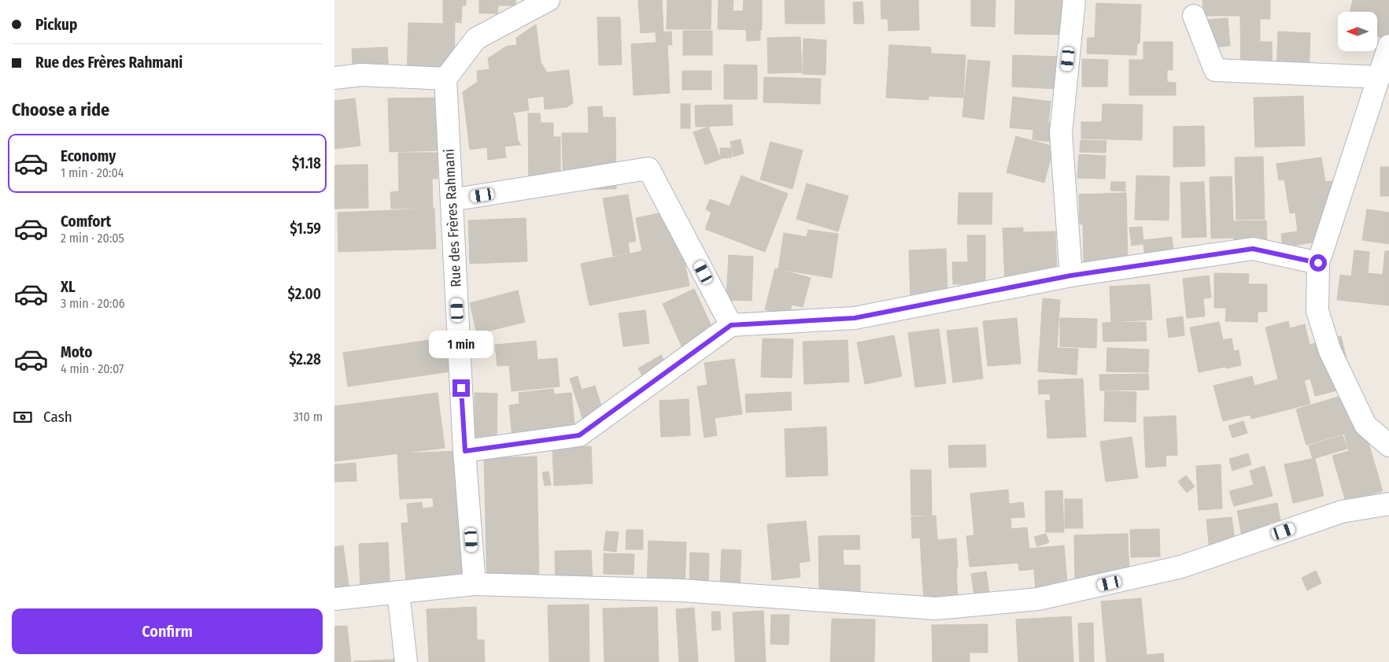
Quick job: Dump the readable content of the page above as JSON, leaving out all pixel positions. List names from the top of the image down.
{
  "streets": {
    "street": ["Rue des Frères Rahmani"]
  },
  "north": "left",
  "page": {
    "banner": ["Pickup", "Rue des Frères Rahmani"],
    "heading": "Choose a ride",
    "list": [
      {
        "name": "Economy",
        "note": "1 min · 20:04",
        "value": "$1.18"
      },
      {
        "name": "Comfort",
        "note": "2 min · 20:05",
        "value": "$1.59"
      },
      {
        "name": "XL",
        "note": "3 min · 20:06",
        "value": "$2.00"
      },
      {
        "name": "Moto",
        "note": "4 min · 20:07",
        "value": "$2.28"
      }
    ],
    "bubble": "1 min",
    "pay": ["Cash", "310 m"],
    "buttons": "Confirm"
  }
}
